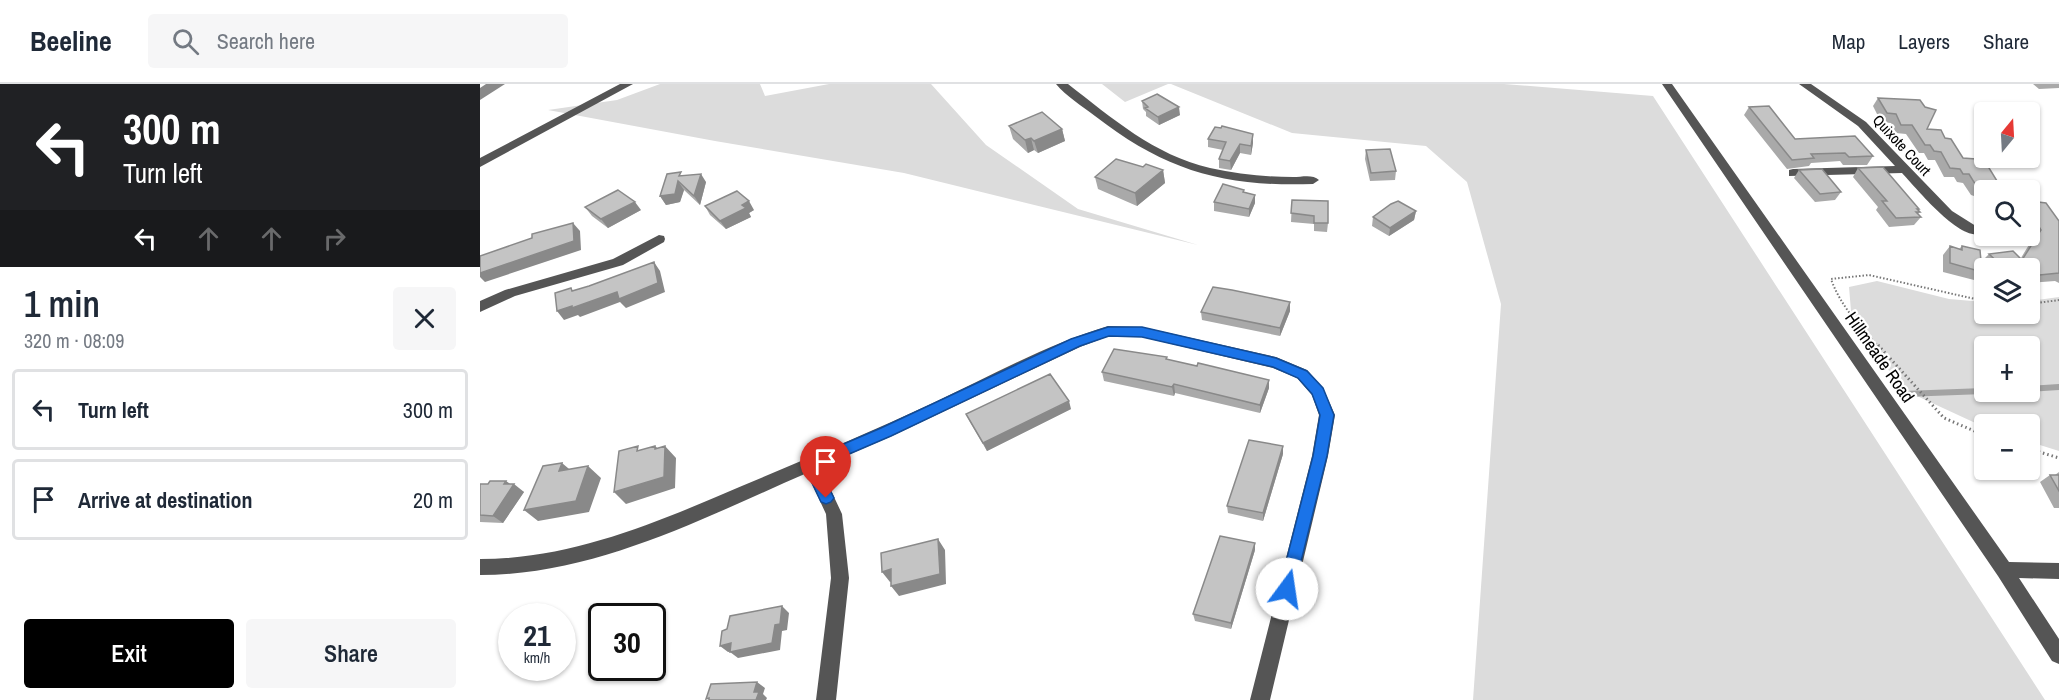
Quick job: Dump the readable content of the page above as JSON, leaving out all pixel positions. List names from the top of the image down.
{
  "streets": {
    "street": ["Quixote Court", "Hillmeade Road"]
  },
  "north": "top",
  "page": {
    "header": "Beeline",
    "search": "Search here",
    "nav": ["Map", "Layers", "Share"],
    "turn": ["300 m", "Turn left"],
    "map_buttons": ["+", "−"],
    "heading": ["1 min", "320 m · 08:09"],
    "list": [
      {
        "name": "Turn left",
        "value": "300 m"
      },
      {
        "name": "Arrive at destination",
        "value": "20 m"
      }
    ],
    "speed": "21 km/h",
    "limit": "30",
    "buttons": ["Exit", "Share"]
  }
}
